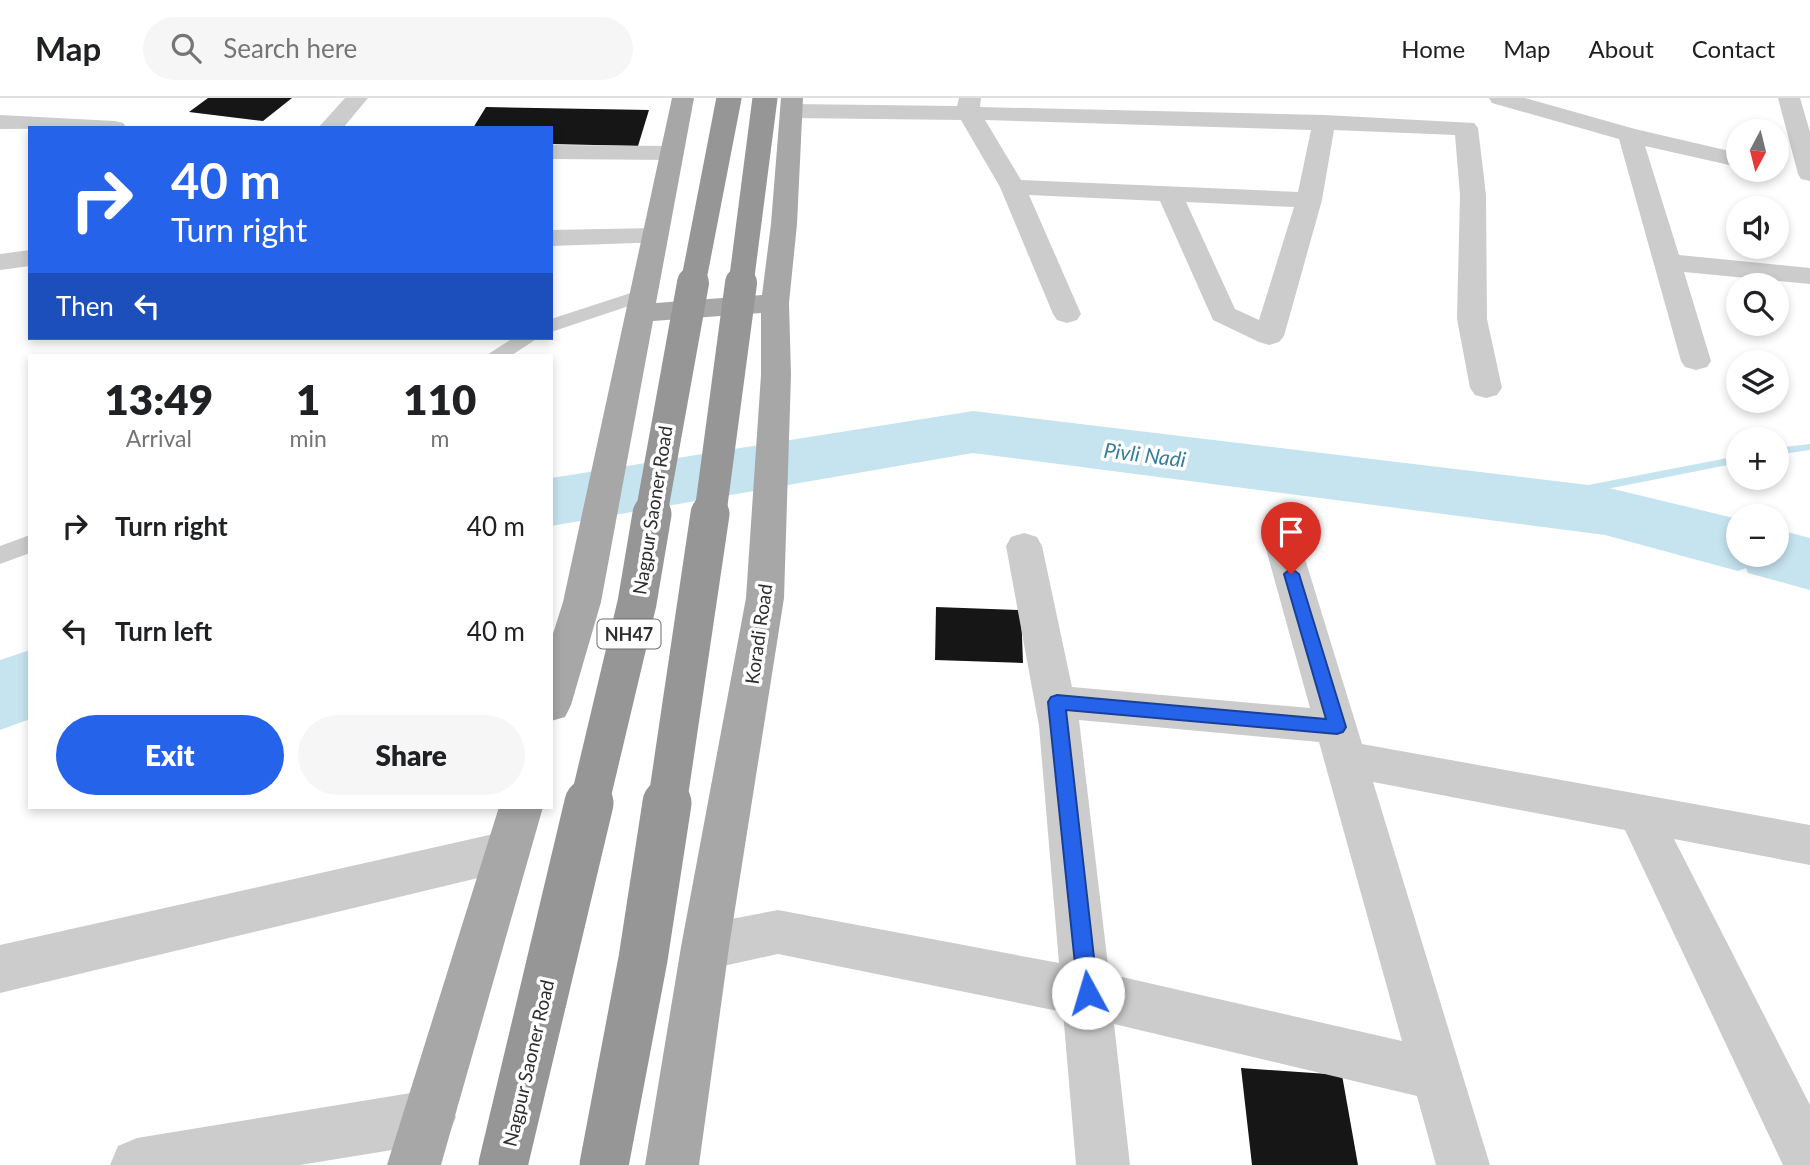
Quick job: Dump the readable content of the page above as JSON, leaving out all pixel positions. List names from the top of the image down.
{
  "streets": {
    "highway": ["Nagpur Saoner Road", "NH47"],
    "main road": ["Koradi Road"]
  },
  "water": ["Pivli Nadi"],
  "north": "bottom",
  "page": {
    "header": "Map",
    "search": "Search here",
    "nav": [
      "Home",
      "Map",
      "About",
      "Contact"
    ],
    "map_buttons": ["+", "−"],
    "turn": ["40 m", "Turn right"],
    "then": "Then",
    "eta": [
      "13:49",
      "Arrival",
      "1",
      "min",
      "110",
      "m"
    ],
    "list": [
      {
        "name": "Turn right",
        "value": "40 m"
      },
      {
        "name": "Turn left",
        "value": "40 m"
      }
    ],
    "buttons": ["Exit", "Share"]
  }
}
